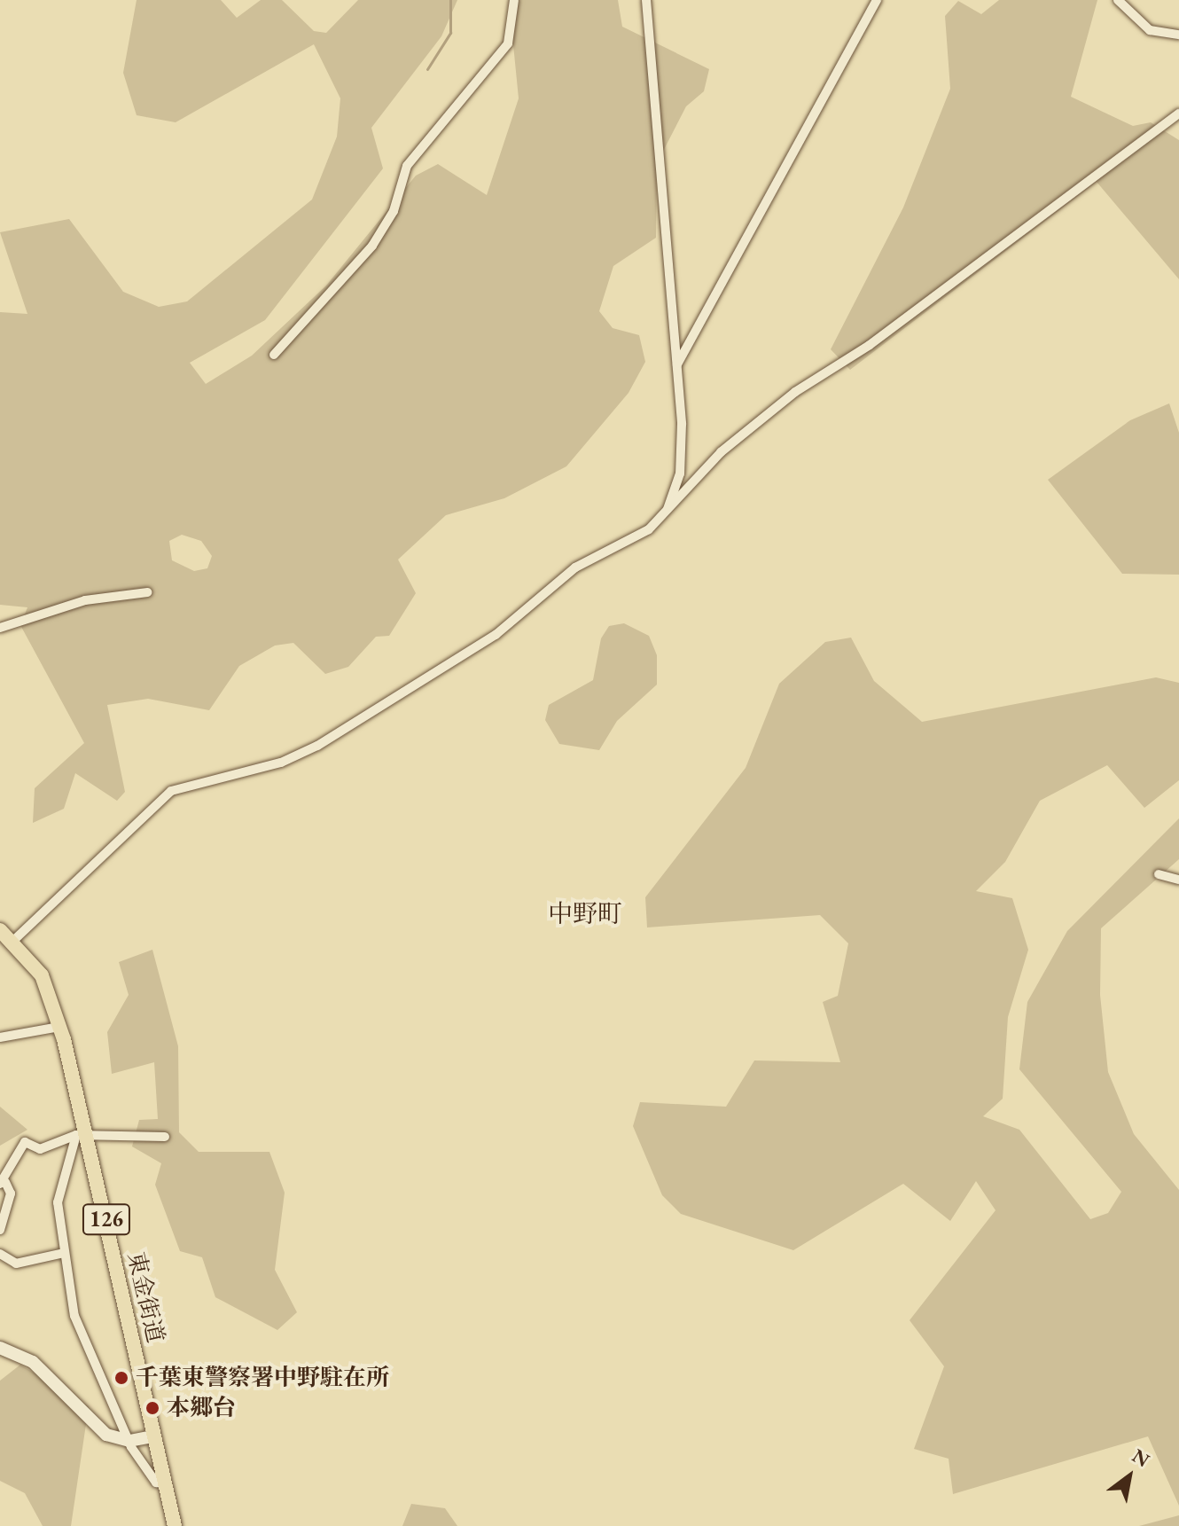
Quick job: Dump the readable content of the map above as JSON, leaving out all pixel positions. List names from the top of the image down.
{
  "streets": {
    "highway": ["126", "東金街道"]
  },
  "districts": ["中野町"],
  "places": ["千葉東警察署中野駐在所", "本郷台"],
  "north": "top right"
}
